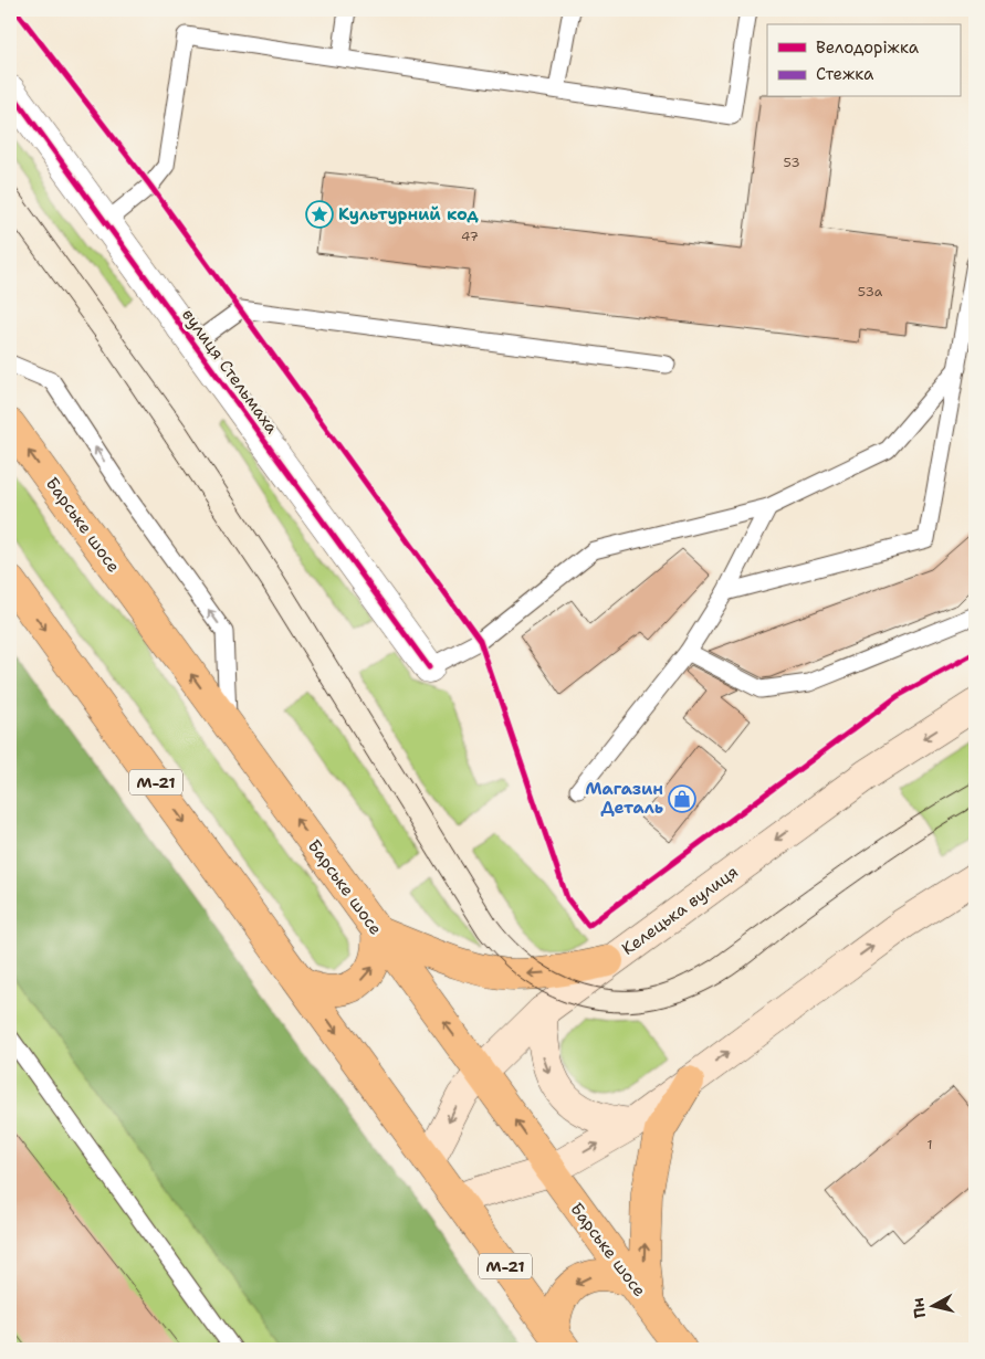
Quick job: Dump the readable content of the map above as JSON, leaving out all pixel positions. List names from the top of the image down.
{
  "streets": {
    "highway": ["Барське шосе", "М-21"],
    "main road": ["Келецька вулиця"],
    "street": ["вулиця Стельмаха"]
  },
  "crossings": [
    ["Барське шосе", "Келецька вулиця"],
    ["М-21", "Келецька вулиця"]
  ],
  "places": {
    "place": ["Культурний код"],
    "shop": ["Магазин Деталь"]
  },
  "house_numbers": [
    "53",
    "47",
    "53а",
    "1"
  ],
  "legend": ["Велодоріжка", "Стежка"],
  "north": "left"
}
